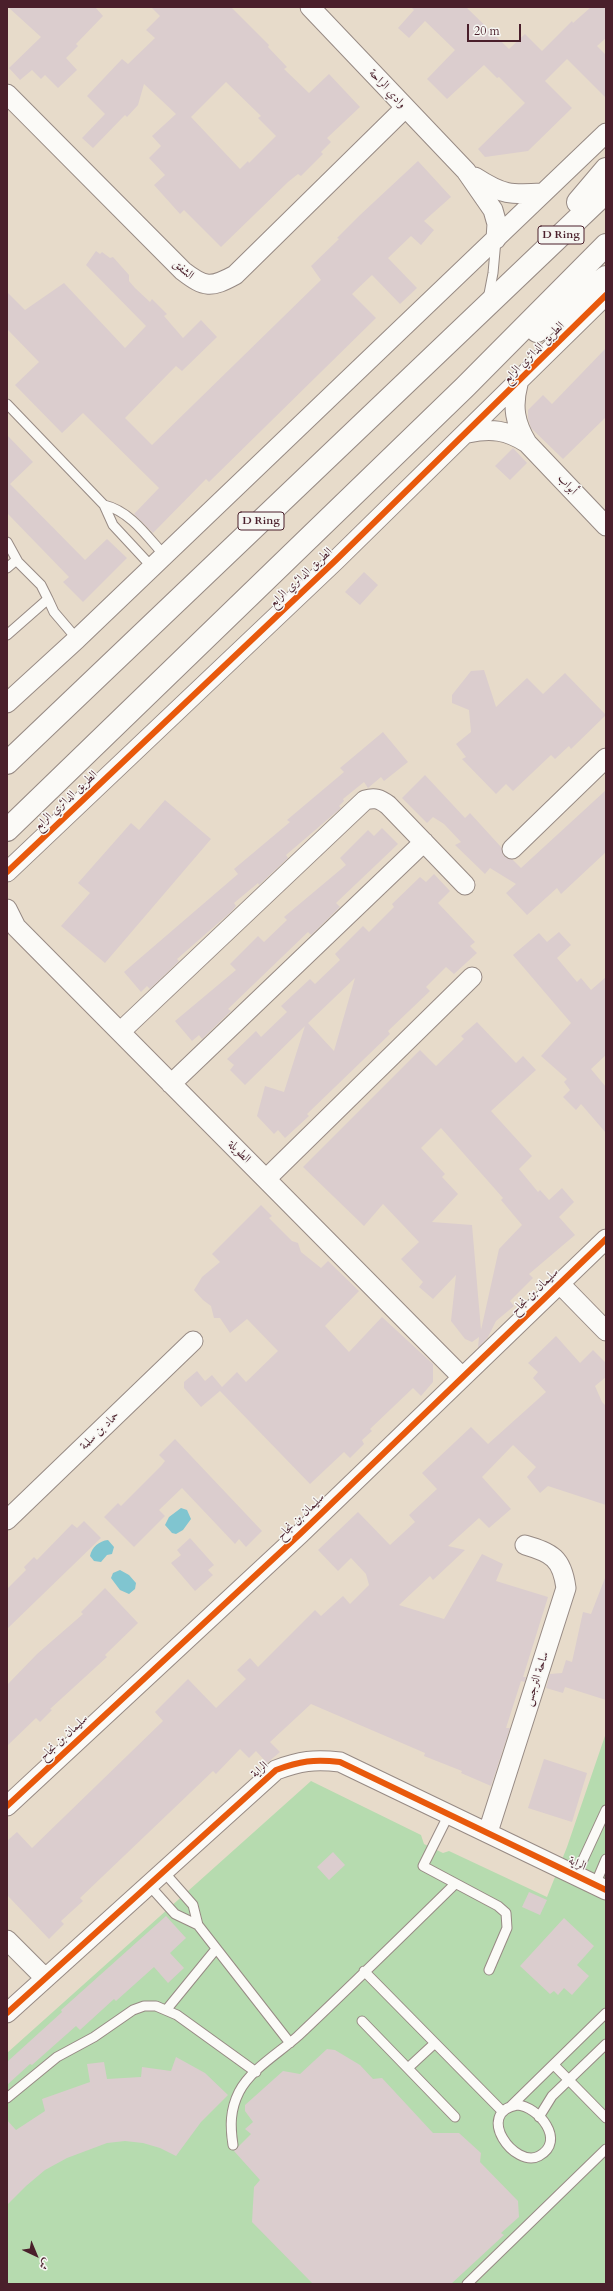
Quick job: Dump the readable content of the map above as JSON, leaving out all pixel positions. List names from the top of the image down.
{
  "streets": {
    "main road": ["D Ring", "الطريق الدائري الرابع"],
    "street": [
      "وادي الراحة",
      "الشفق",
      "أبواب",
      "الطويلة",
      "سليمان بن نجاح",
      "حماد بن سلمة",
      "ساحة النرجس",
      "الراية"
    ]
  },
  "crossings": [
    ["وادي الراحة", "الشفق"],
    ["الطريق الدائري الرابع", "أبواب"],
    ["الطويلة", "سليمان بن نجاح"],
    ["ساحة النرجس", "الراية"]
  ],
  "scale_bar": "20 m",
  "north": "bottom right"
}
